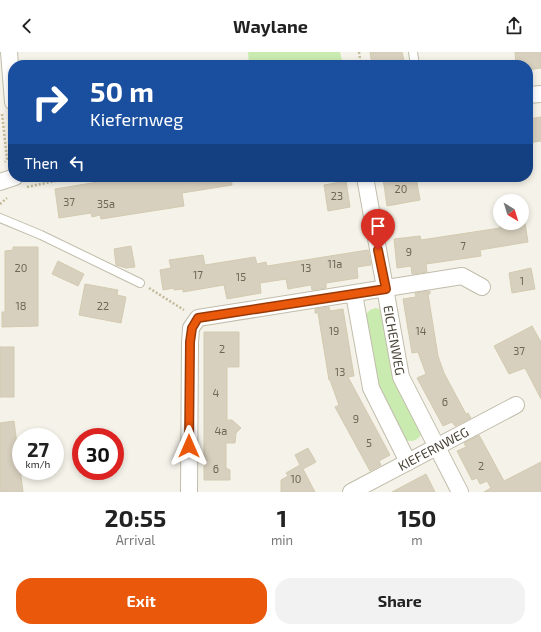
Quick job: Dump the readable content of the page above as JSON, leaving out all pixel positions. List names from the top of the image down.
{
  "streets": {
    "street": ["EICHENWEG", "KIEFERNWEG"]
  },
  "crossings": [
    ["EICHENWEG", "KIEFERNWEG"]
  ],
  "house_numbers": [
    "20",
    "23",
    "37",
    "35a",
    "7",
    "9",
    "11a",
    "20",
    "13",
    "17",
    "15",
    "1",
    "18",
    "22",
    "19",
    "14",
    "2",
    "37",
    "13",
    "4",
    "6",
    "9",
    "4a",
    "5",
    "2",
    "6",
    "10"
  ],
  "north": "bottom right",
  "page": {
    "header": "Waylane",
    "turn": ["50 m", "Kiefernweg"],
    "then": "Then",
    "speed": "27 km/h",
    "limit": "30",
    "eta": [
      "20:55",
      "Arrival",
      "1",
      "min",
      "150",
      "m"
    ],
    "buttons": ["Exit", "Share"]
  }
}
